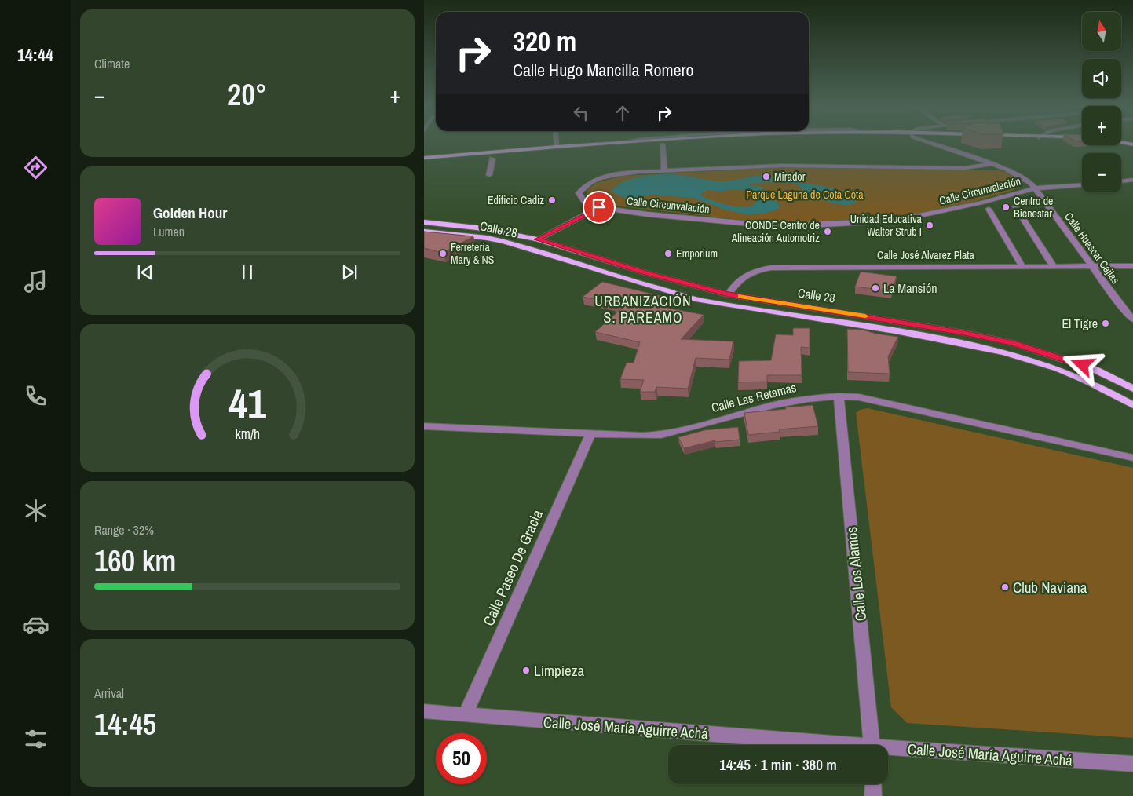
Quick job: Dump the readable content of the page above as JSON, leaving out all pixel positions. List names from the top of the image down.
{
  "streets": {
    "main road": ["Calle 28"],
    "street": [
      "Calle Circunvalación",
      "Calle Huascar Cajias",
      "Calle José Alvarez Plata",
      "Calle Las Retamas",
      "Calle Paseo De Gracia",
      "Calle Los Alamos",
      "Calle José María Aguirre Achá"
    ]
  },
  "crossings": [
    ["Calle Circunvalación", "Calle Huascar Cajias"],
    ["Calle 28", "Calle José Alvarez Plata"],
    ["Calle Huascar Cajias", "Calle José Alvarez Plata"],
    ["Calle Las Retamas", "Calle Paseo De Gracia"],
    ["Calle Las Retamas", "Calle Los Alamos"],
    ["Calle Paseo De Gracia", "Calle José María Aguirre Achá"]
  ],
  "districts": ["URBANIZACIÓN S. PAREAMO"],
  "parks": ["Parque Laguna de Cota Cota"],
  "places": [
    "Mirador",
    "Edificio Cadiz",
    "Centro de Bienestar",
    "Unidad Educativa Walter Strub I",
    "CONDE Centro de Alineación Automotriz",
    "Ferreteria Mary & NS",
    "Emporium",
    "La Mansión",
    "El Tigre",
    "Club Naviana",
    "Limpieza"
  ],
  "north": "top",
  "page": {
    "tabs": "14:44",
    "tile": [
      "Climate",
      ["Range · 32%", "160 km"],
      ["Arrival", "14:45"]
    ],
    "map_buttons": ["+", "−"],
    "turn": ["320 m", "Calle Hugo Mancilla Romero"],
    "heat": ["−", "20°", "+"],
    "song": ["Golden Hour", "Lumen"],
    "limit": "50",
    "trip": "14:45 · 1 min · 380 m",
    "gauge": ["41", "km/h"]
  }
}
